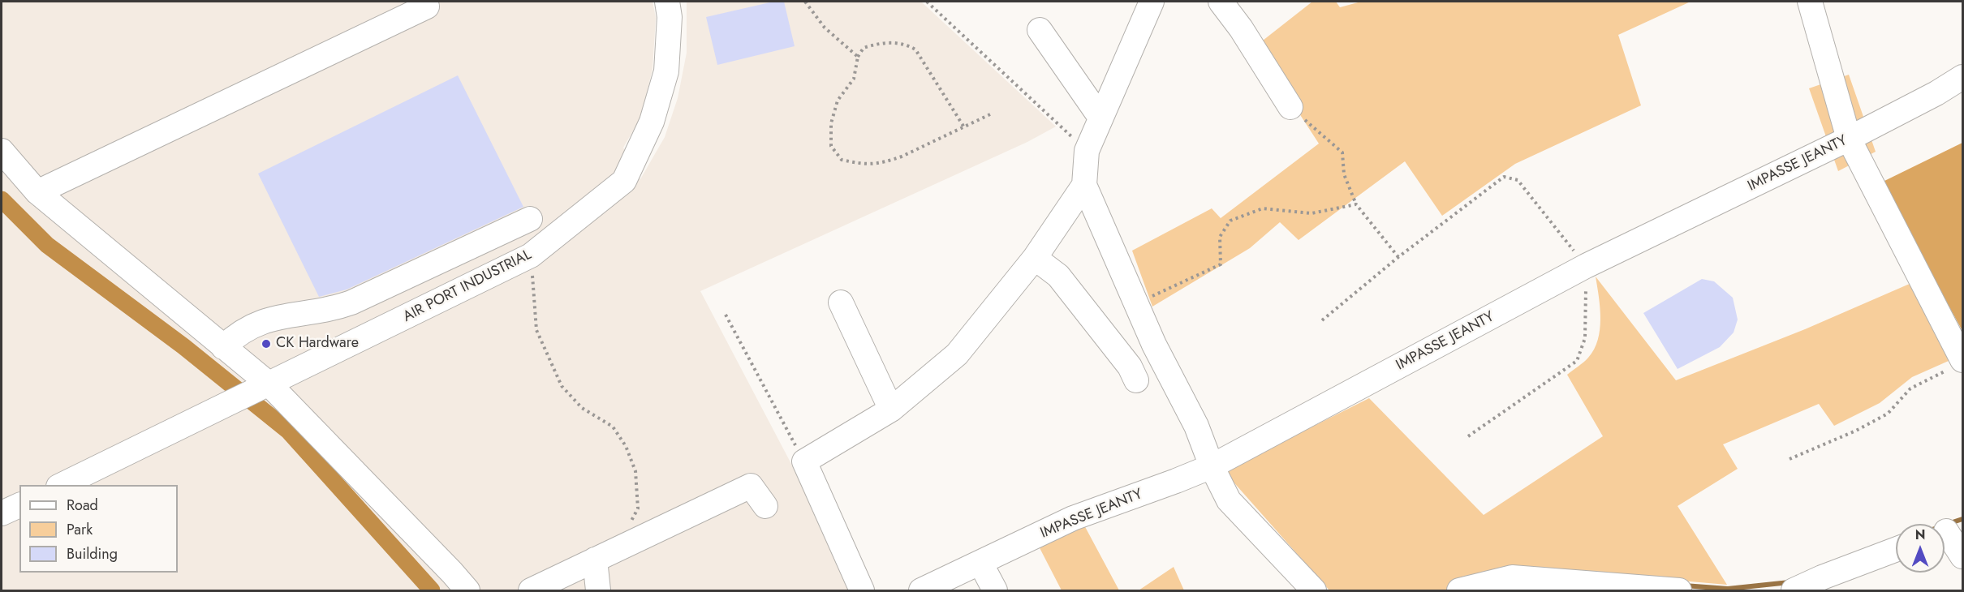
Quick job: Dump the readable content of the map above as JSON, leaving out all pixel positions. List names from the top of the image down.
{
  "streets": {
    "street": ["IMPASSE JEANTY", "AIR PORT INDUSTRIAL"]
  },
  "places": ["CK Hardware"],
  "legend": ["Road", "Park", "Building"],
  "north": "top"
}
